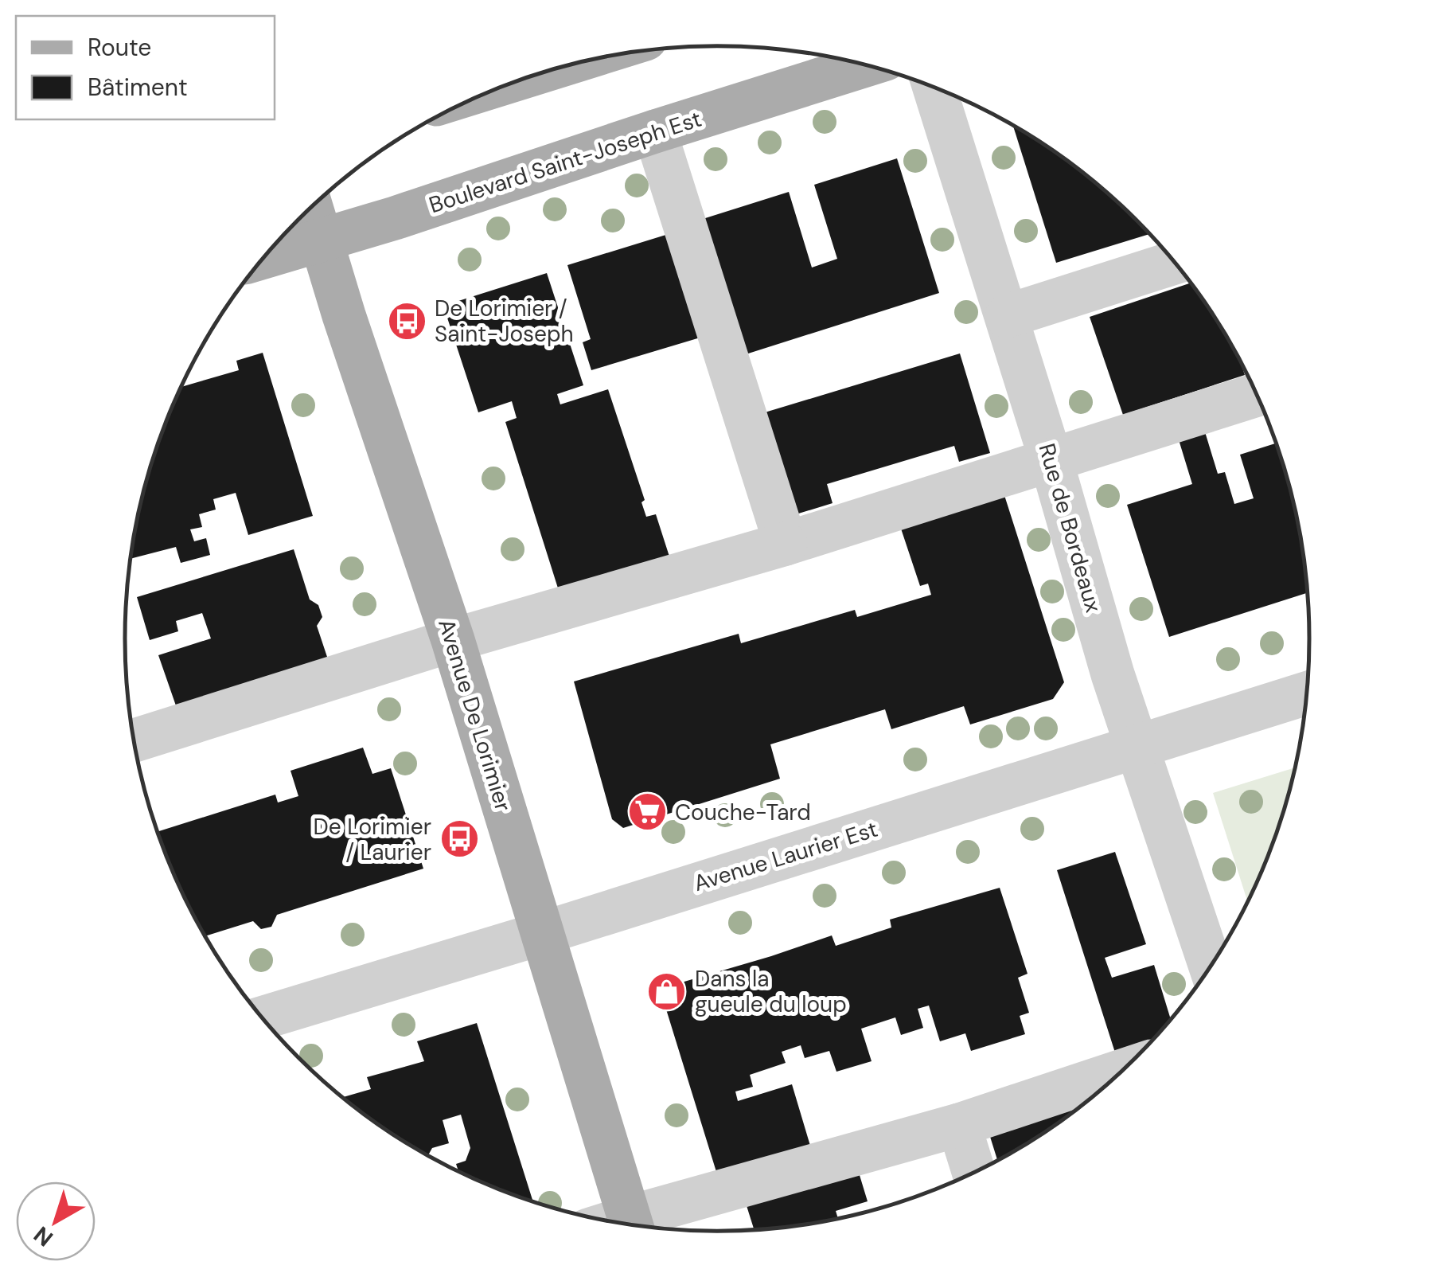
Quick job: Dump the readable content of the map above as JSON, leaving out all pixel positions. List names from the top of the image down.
{
  "streets": {
    "main road": ["Boulevard Saint-Joseph Est", "Avenue De Lorimier"],
    "street": ["Rue de Bordeaux", "Avenue Laurier Est"]
  },
  "crossings": [
    ["Boulevard Saint-Joseph Est", "Avenue De Lorimier"],
    ["Rue de Bordeaux", "Avenue Laurier Est"],
    ["Avenue De Lorimier", "Avenue Laurier Est"]
  ],
  "places": {
    "bus stop": ["De Lorimier / Saint-Joseph", "De Lorimier / Laurier"],
    "supermarket": ["Couche-Tard"],
    "shop": ["Dans la gueule du loup"]
  },
  "legend": ["Route", "Bâtiment"],
  "north": "bottom left"
}
